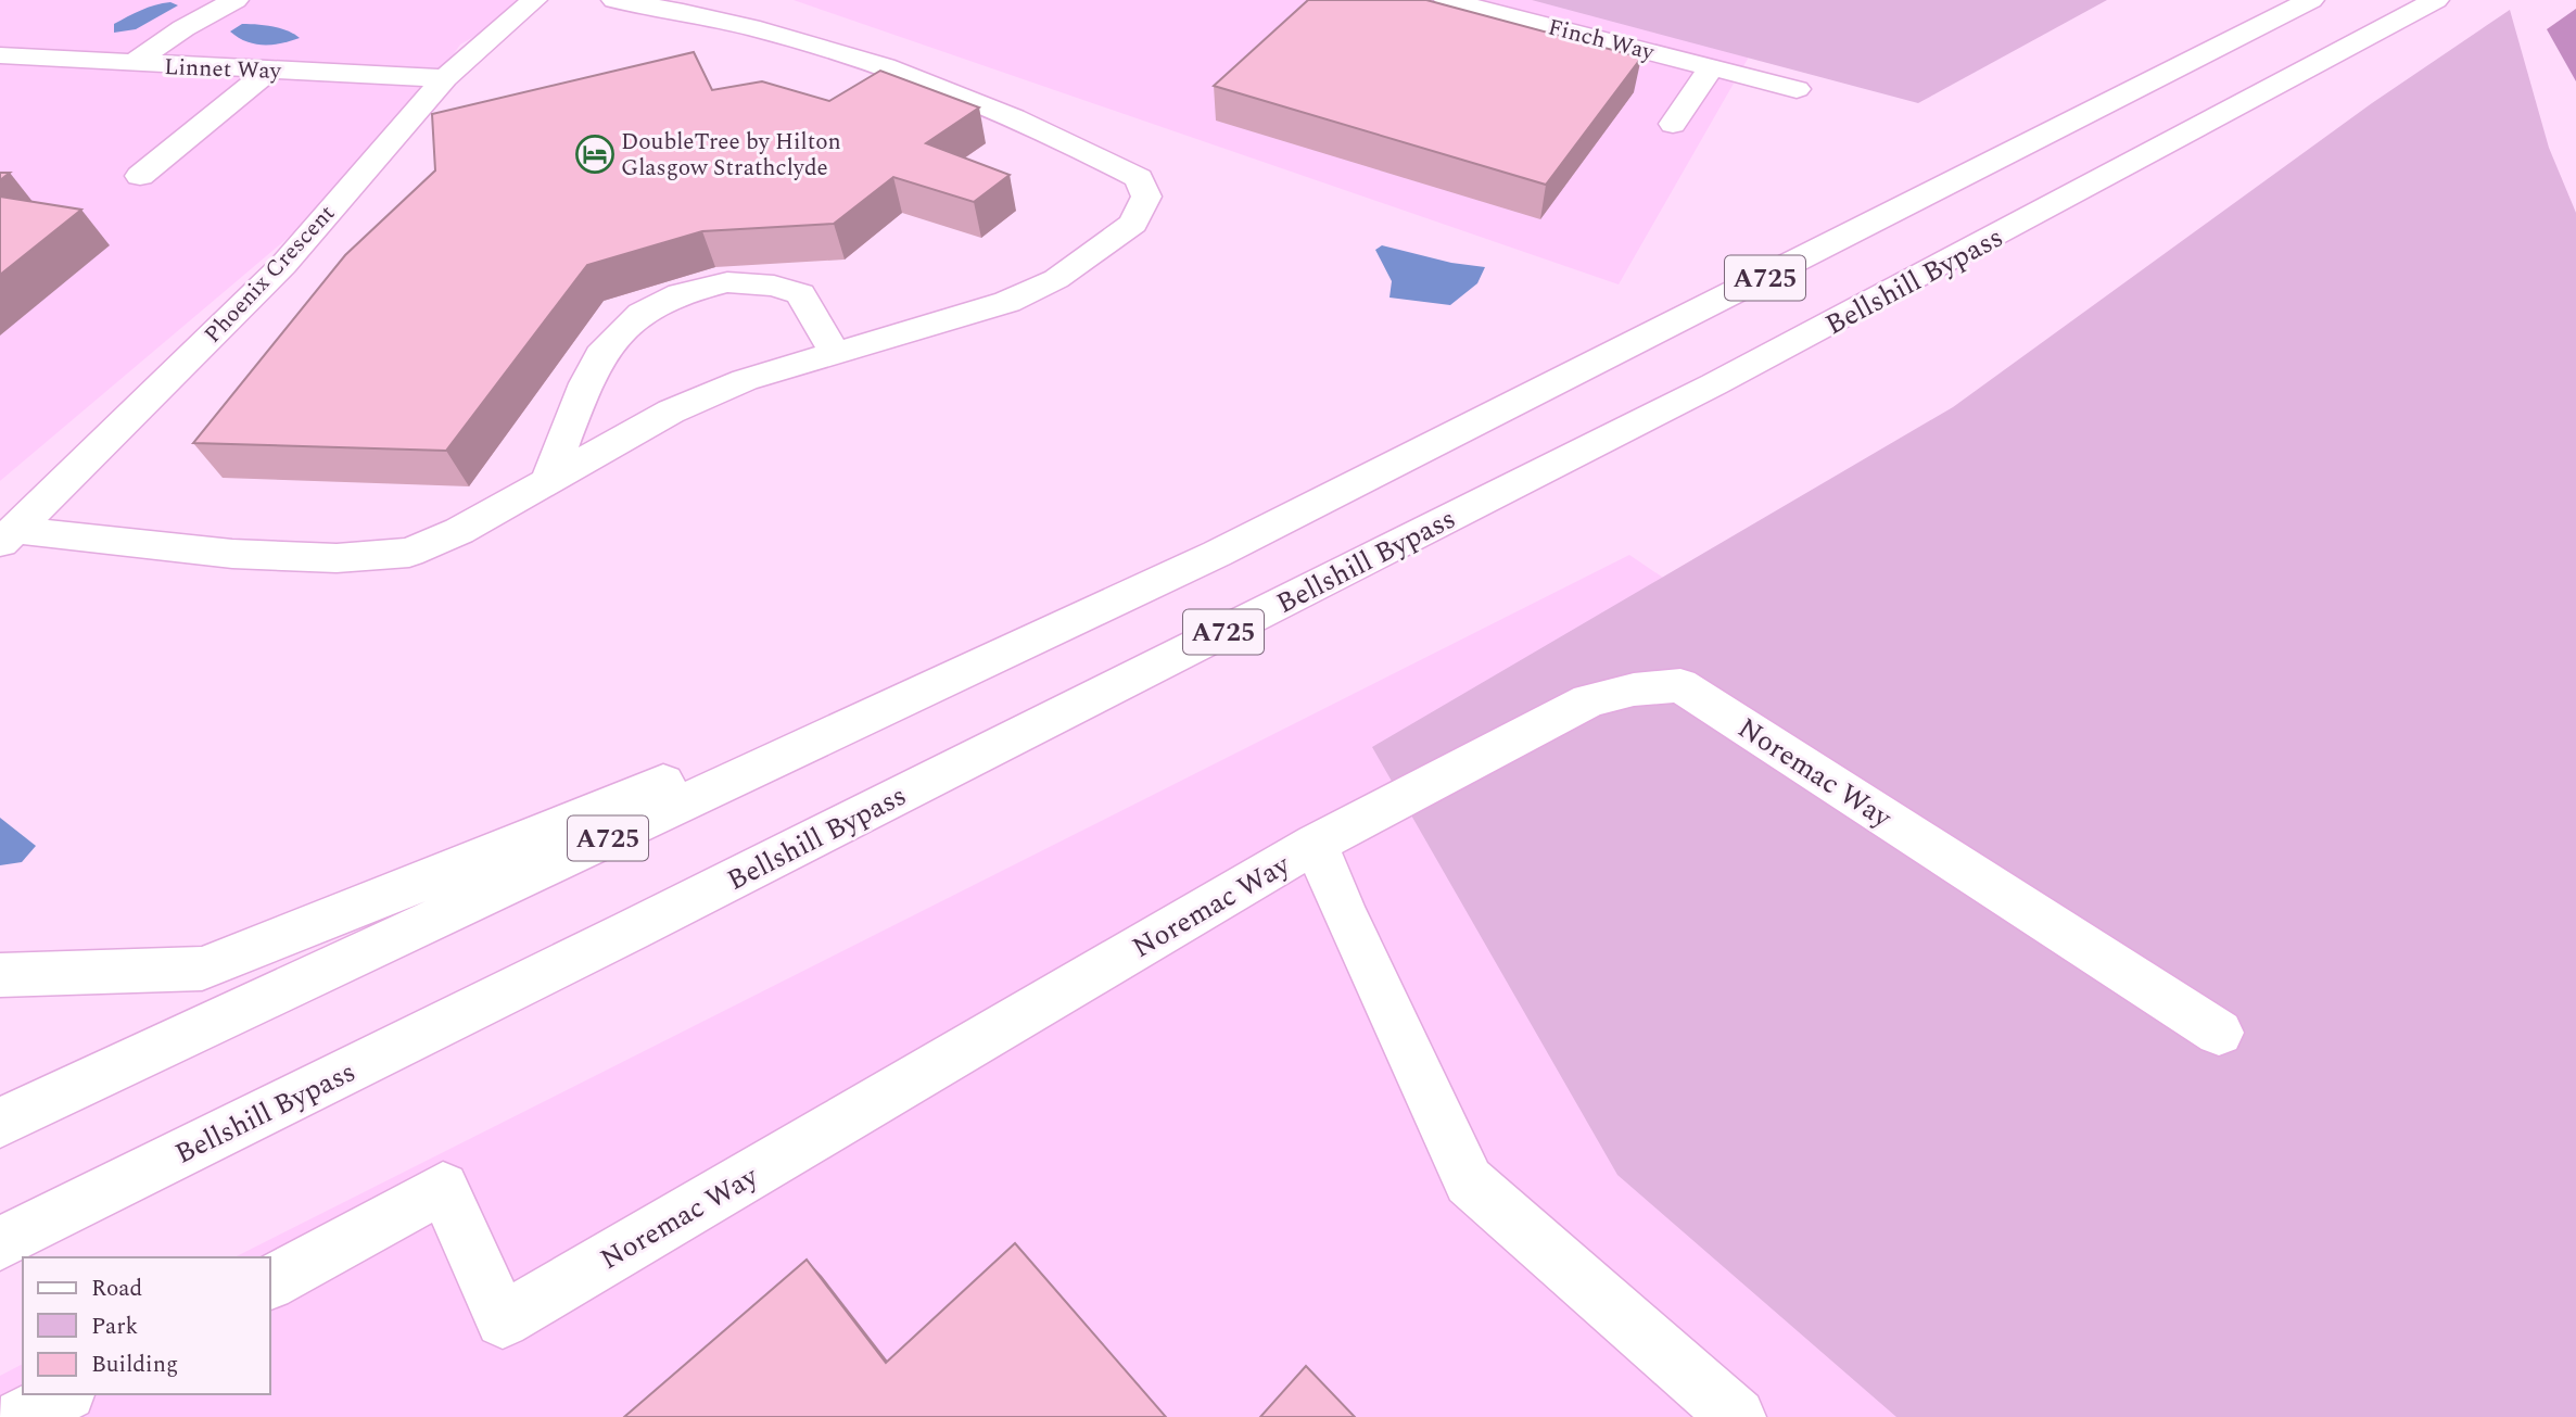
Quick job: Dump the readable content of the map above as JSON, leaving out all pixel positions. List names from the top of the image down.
{
  "streets": {
    "main road": [
      "Finch Way",
      "Linnet Way",
      "Phoenix Crescent",
      "A725",
      "Bellshill Bypass",
      "Noremac Way"
    ]
  },
  "crossings": [
    ["Linnet Way", "Phoenix Crescent"]
  ],
  "places": {
    "hotel": ["DoubleTree by Hilton Glasgow Strathclyde"]
  },
  "legend": ["Road", "Park", "Building"]
}
